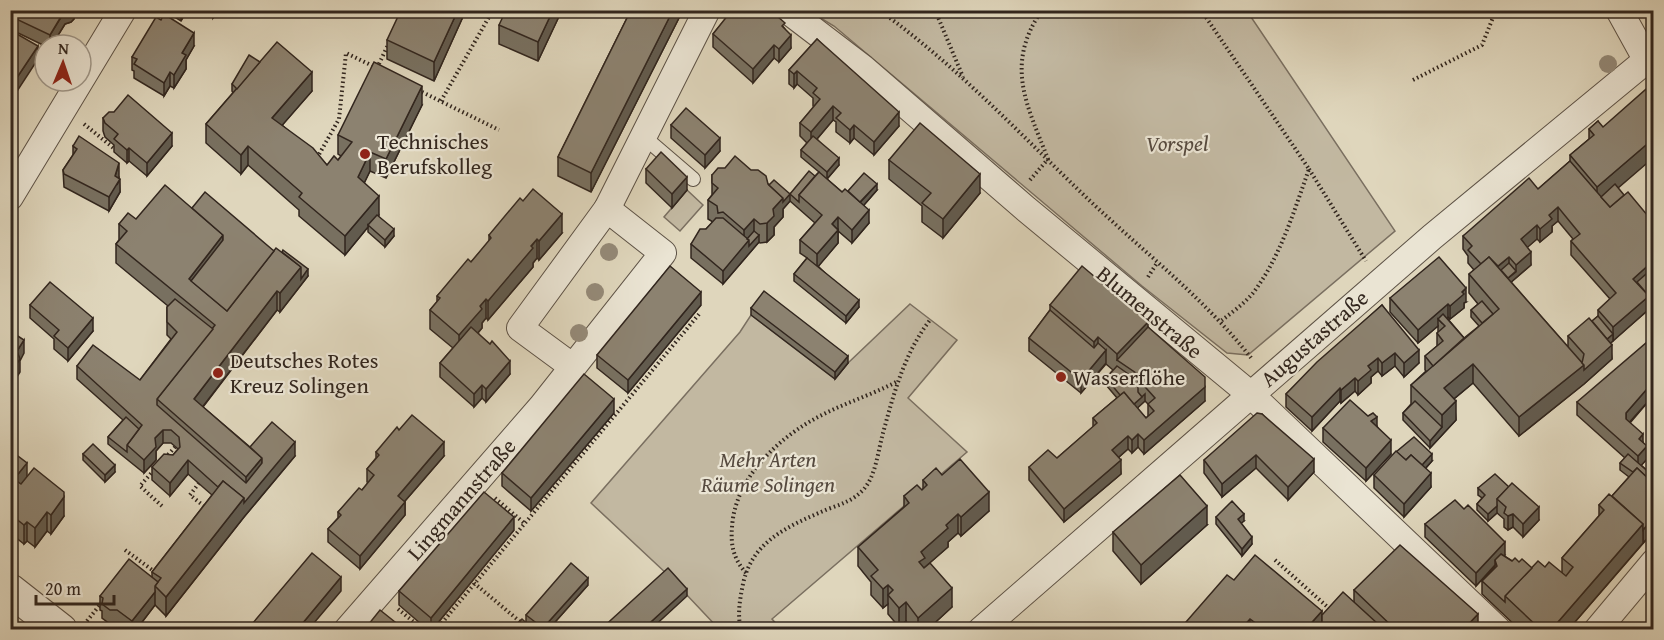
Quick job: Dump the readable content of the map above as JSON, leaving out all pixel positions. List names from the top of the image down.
{
  "streets": {
    "street": ["Blumenstraße", "Augustastraße", "Lingmannstraße"]
  },
  "crossings": [
    ["Blumenstraße", "Augustastraße"]
  ],
  "parks": ["Vorspel", "Mehr Arten Räume Solingen"],
  "places": ["Technisches Berufskolleg", "Deutsches Rotes Kreuz Solingen", "Wasserflöhe"],
  "scale_bar": "20 m",
  "north": "top"
}
